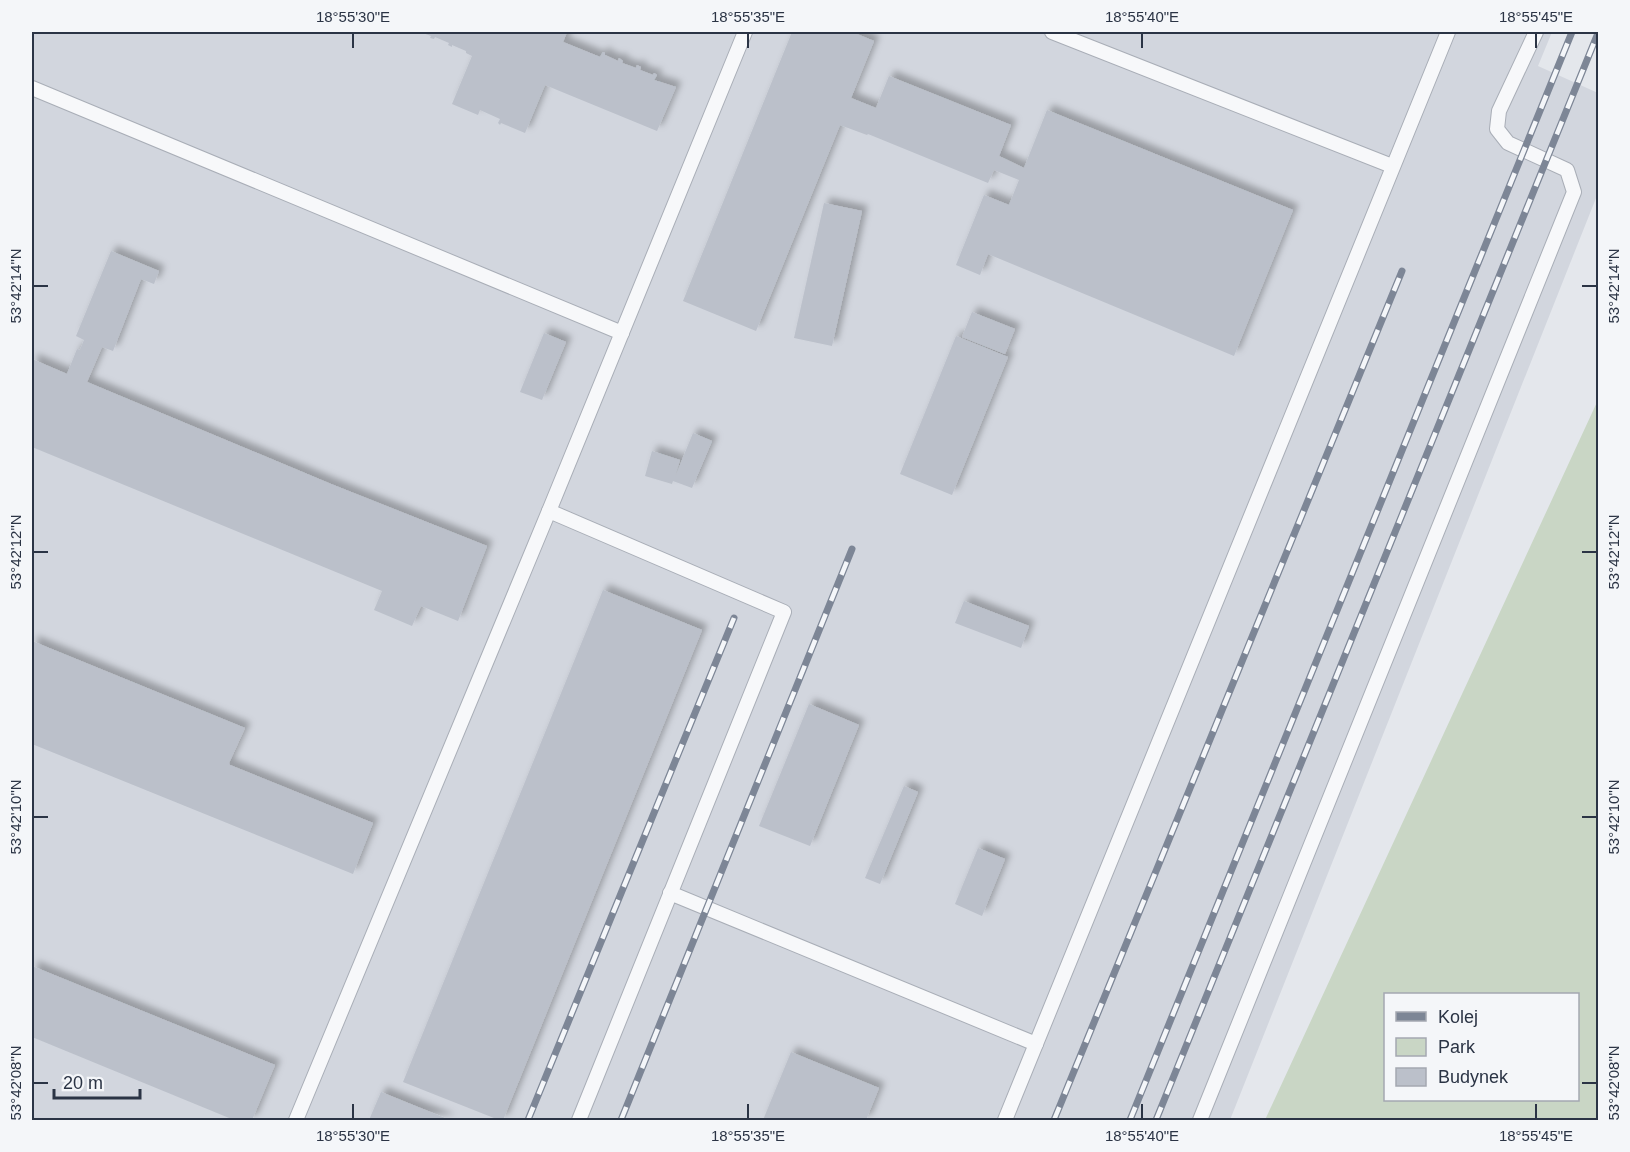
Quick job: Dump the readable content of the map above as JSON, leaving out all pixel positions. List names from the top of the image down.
{
  "legend": ["Kolej", "Park", "Budynek"],
  "scale_bar": "20 m",
  "coordinates": [
    "18°55'30\"E",
    "18°55'35\"E",
    "18°55'40\"E",
    "18°55'45\"E",
    "53°42'14\"N",
    "53°42'12\"N",
    "53°42'10\"N",
    "53°42'08\"N"
  ]
}
